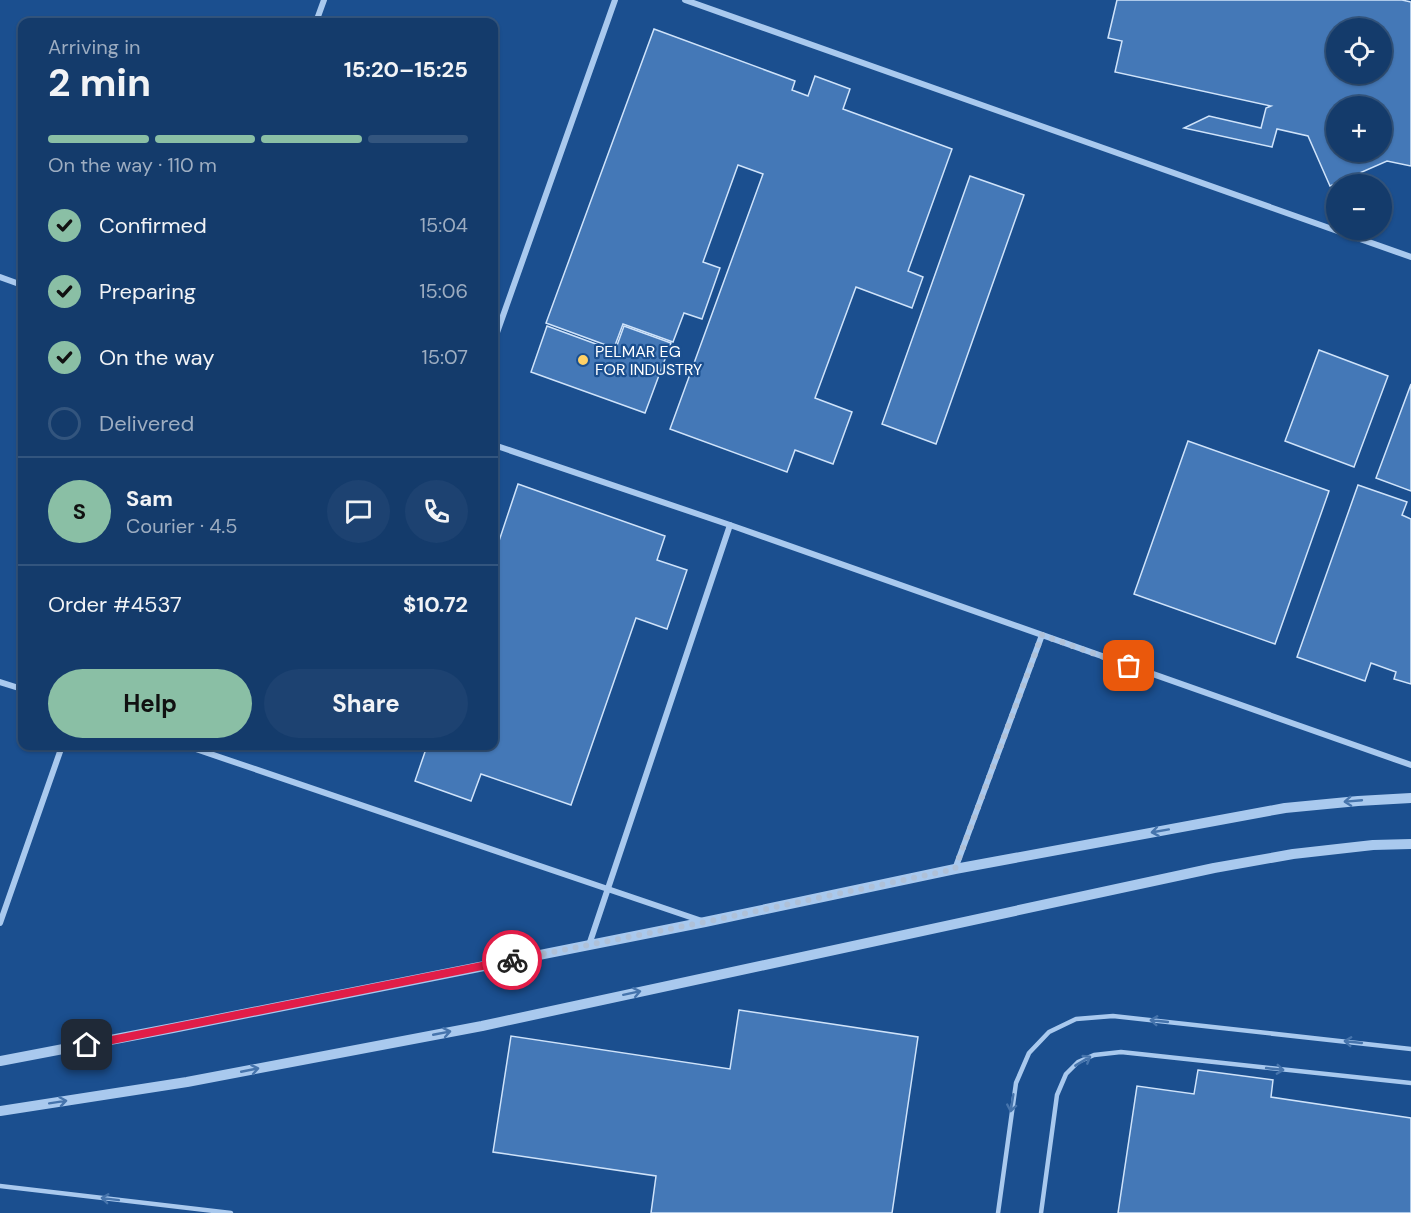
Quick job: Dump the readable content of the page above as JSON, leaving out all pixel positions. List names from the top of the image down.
{
  "places": ["PELMAR EG FOR INDUSTRY"],
  "page": {
    "map_buttons": ["+", "−"],
    "heading": ["2 min", "Arriving in", "15:20–15:25"],
    "panel": [
      "Sam",
      "Courier · 4.5",
      "Order #4537",
      "$10.72"
    ],
    "bar": "On the way · 110 m",
    "list": [
      ["Confirmed", "15:04"],
      ["Preparing", "15:06"],
      ["On the way", "15:07"],
      "Delivered"
    ],
    "round": "S",
    "buttons": ["Help", "Share"]
  }
}
